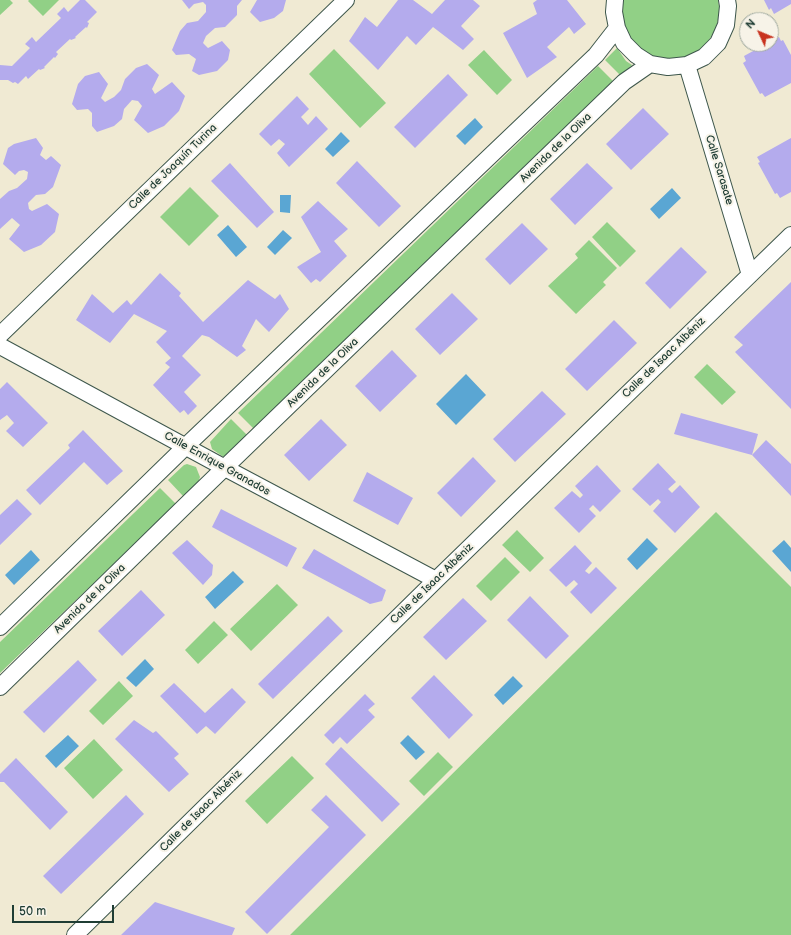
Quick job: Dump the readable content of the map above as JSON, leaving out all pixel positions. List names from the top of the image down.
{
  "streets": {
    "street": [
      "Avenida de la Oliva",
      "Calle de Joaquín Turina",
      "Calle Sarasate",
      "Calle de Isaac Albéniz",
      "Calle Enrique Granados"
    ]
  },
  "crossings": [
    ["Avenida de la Oliva", "Calle Enrique Granados"],
    ["Calle Sarasate", "Calle de Isaac Albéniz"],
    ["Calle de Isaac Albéniz", "Calle Enrique Granados"]
  ],
  "scale_bar": "50 m",
  "north": "top left"
}
